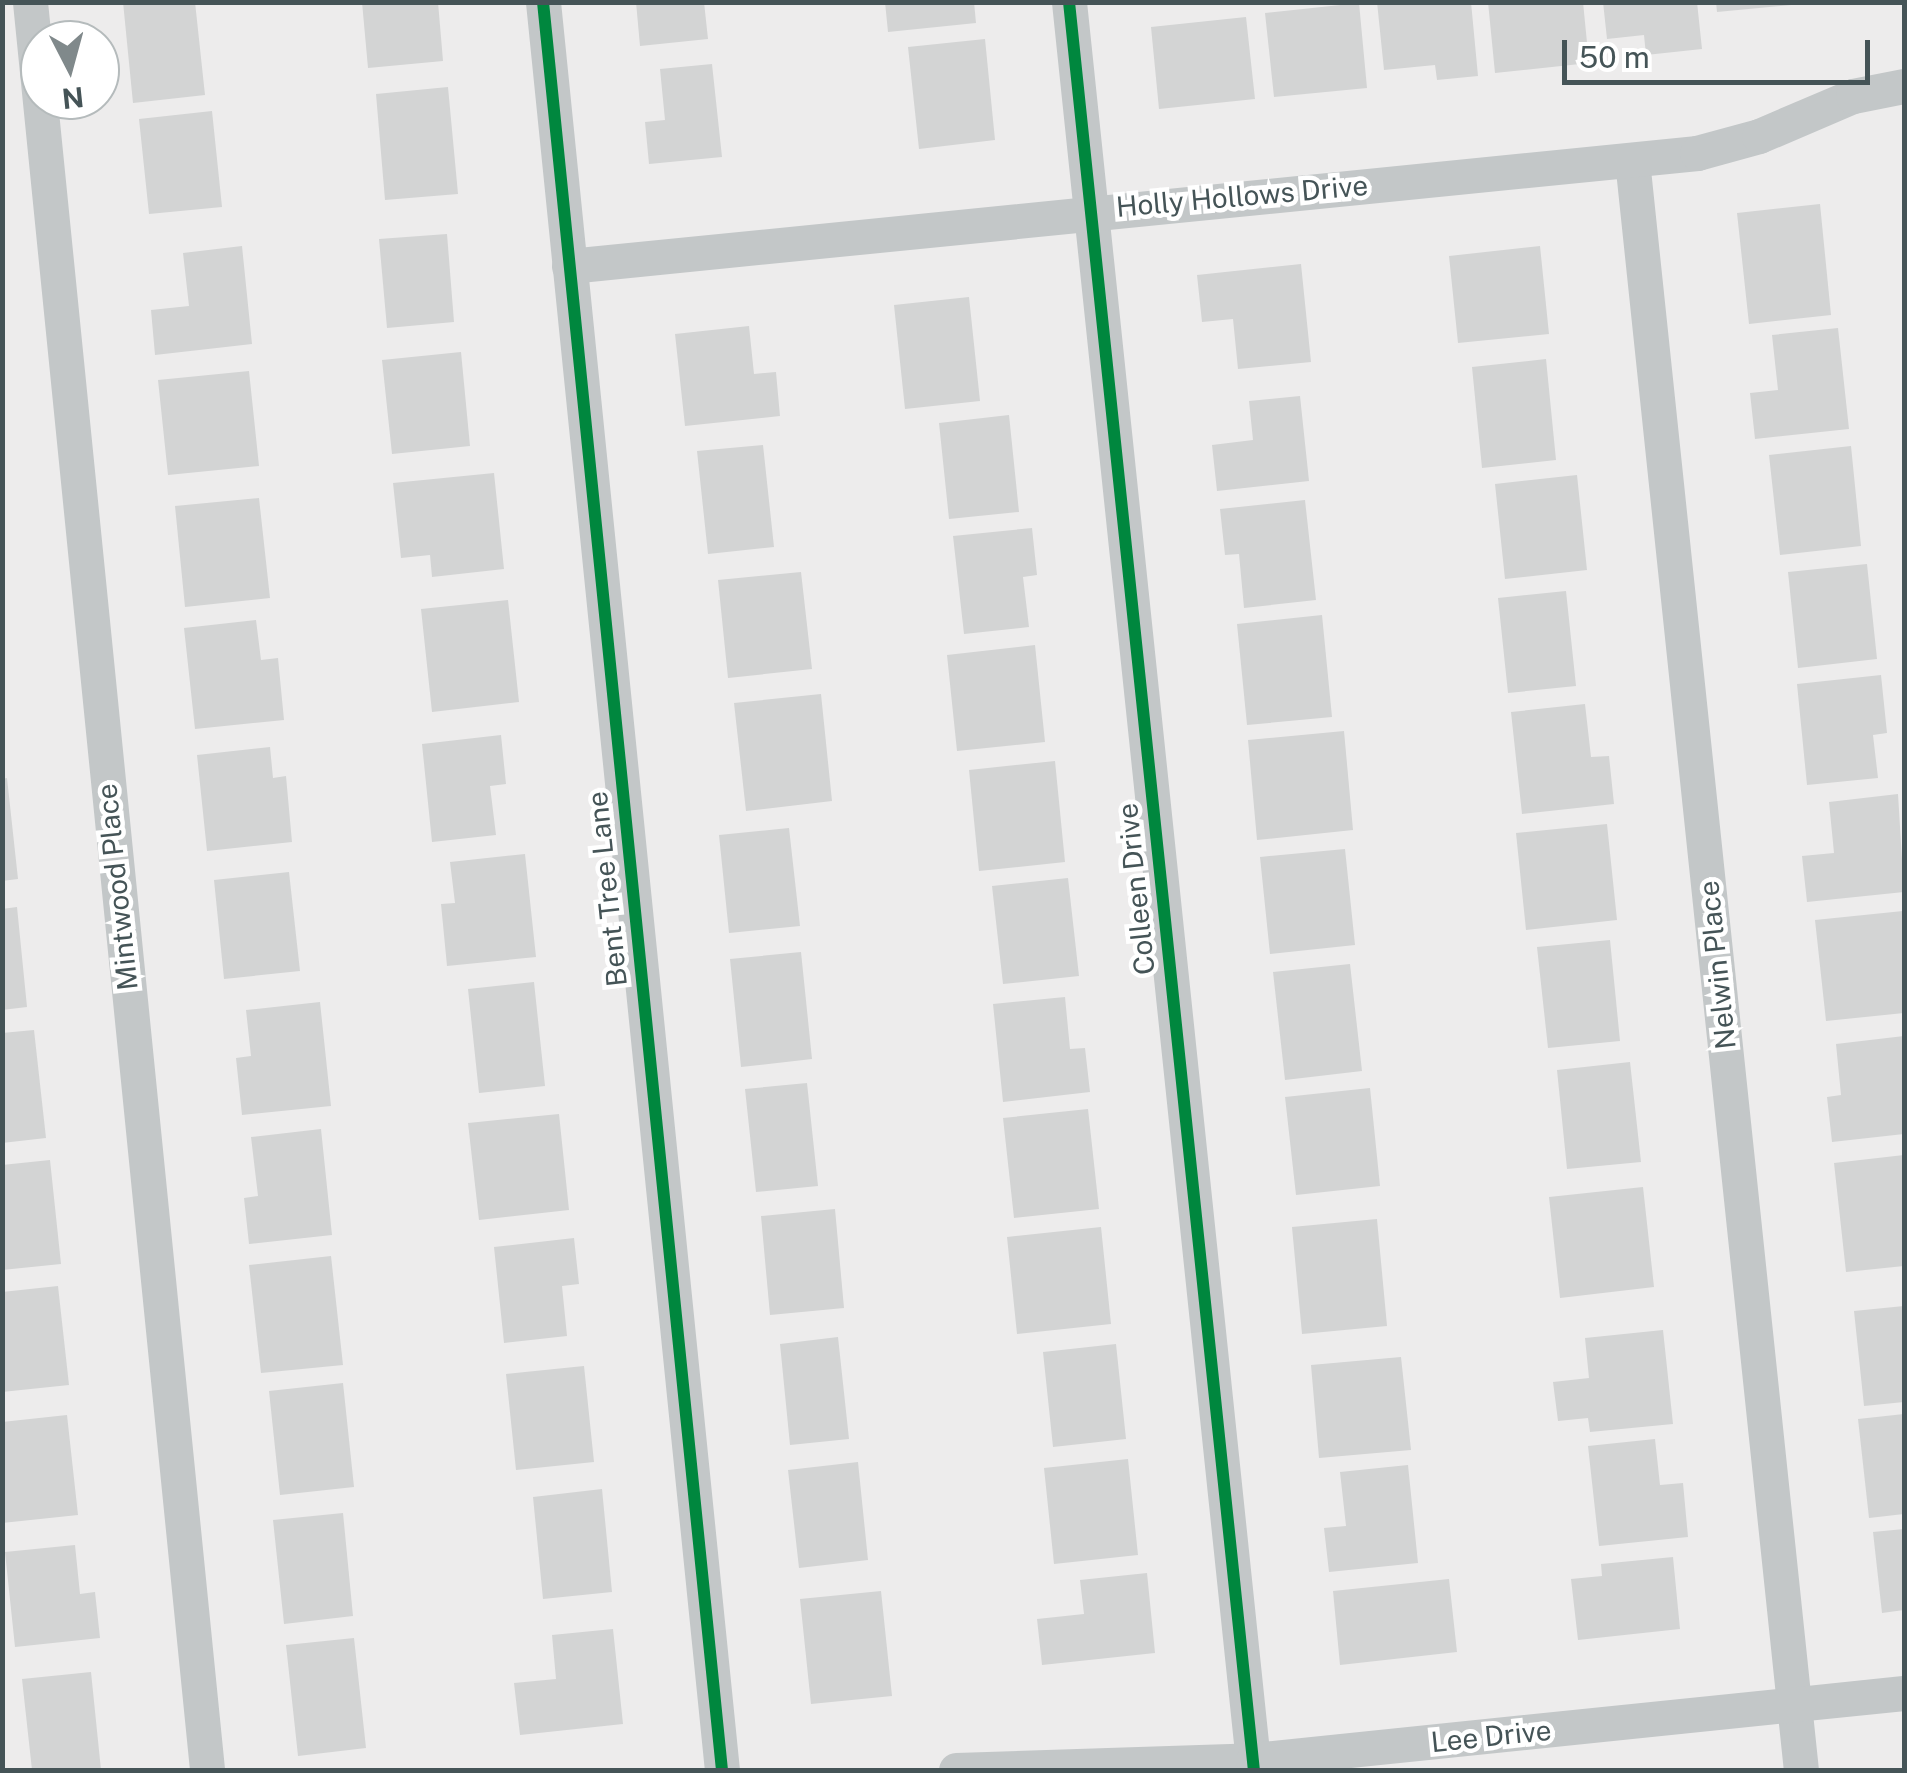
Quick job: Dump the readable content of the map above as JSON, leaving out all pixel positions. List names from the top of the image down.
{
  "streets": {
    "street": [
      "Holly Hollows Drive",
      "Mintwood Place",
      "Bent Tree Lane",
      "Colleen Drive",
      "Nelwin Place",
      "Lee Drive"
    ]
  },
  "crossings": [
    ["Holly Hollows Drive", "Bent Tree Lane"],
    ["Holly Hollows Drive", "Colleen Drive"],
    ["Holly Hollows Drive", "Nelwin Place"],
    ["Colleen Drive", "Lee Drive"],
    ["Nelwin Place", "Lee Drive"]
  ],
  "scale_bar": "50 m",
  "north": "bottom"
}
